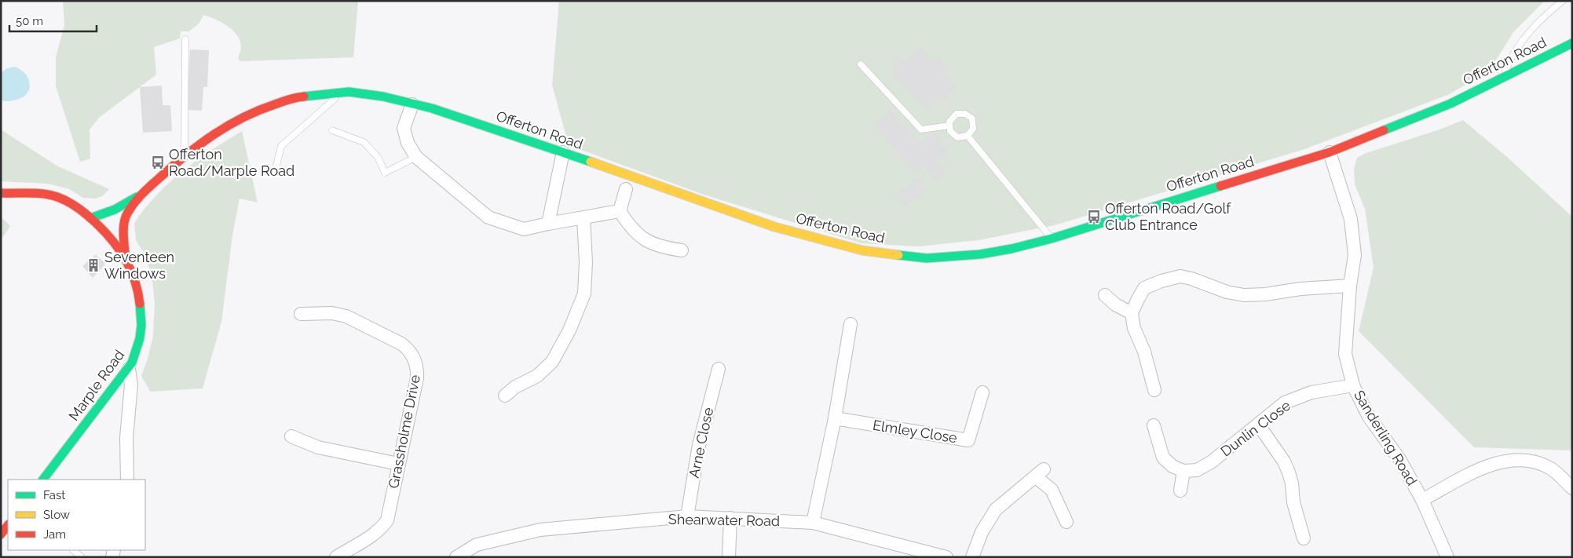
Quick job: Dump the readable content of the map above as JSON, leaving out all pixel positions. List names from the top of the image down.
{
  "streets": {
    "main road": ["Offerton Road", "Marple Road"],
    "street": [
      "Dunlin Close",
      "Grassholme Drive",
      "Elmley Close",
      "Sanderling Road",
      "Arne Close",
      "Shearwater Road"
    ]
  },
  "crossings": [
    ["Offerton Road", "Marple Road"],
    ["Offerton Road", "Sanderling Road"],
    ["Dunlin Close", "Sanderling Road"],
    ["Arne Close", "Shearwater Road"]
  ],
  "places": {
    "bus stop": ["Offerton Road/Marple Road", "Offerton Road/Golf Club Entrance"],
    "building": ["Seventeen Windows"]
  },
  "legend": ["Fast", "Slow", "Jam"],
  "scale_bar": "50 m"
}
